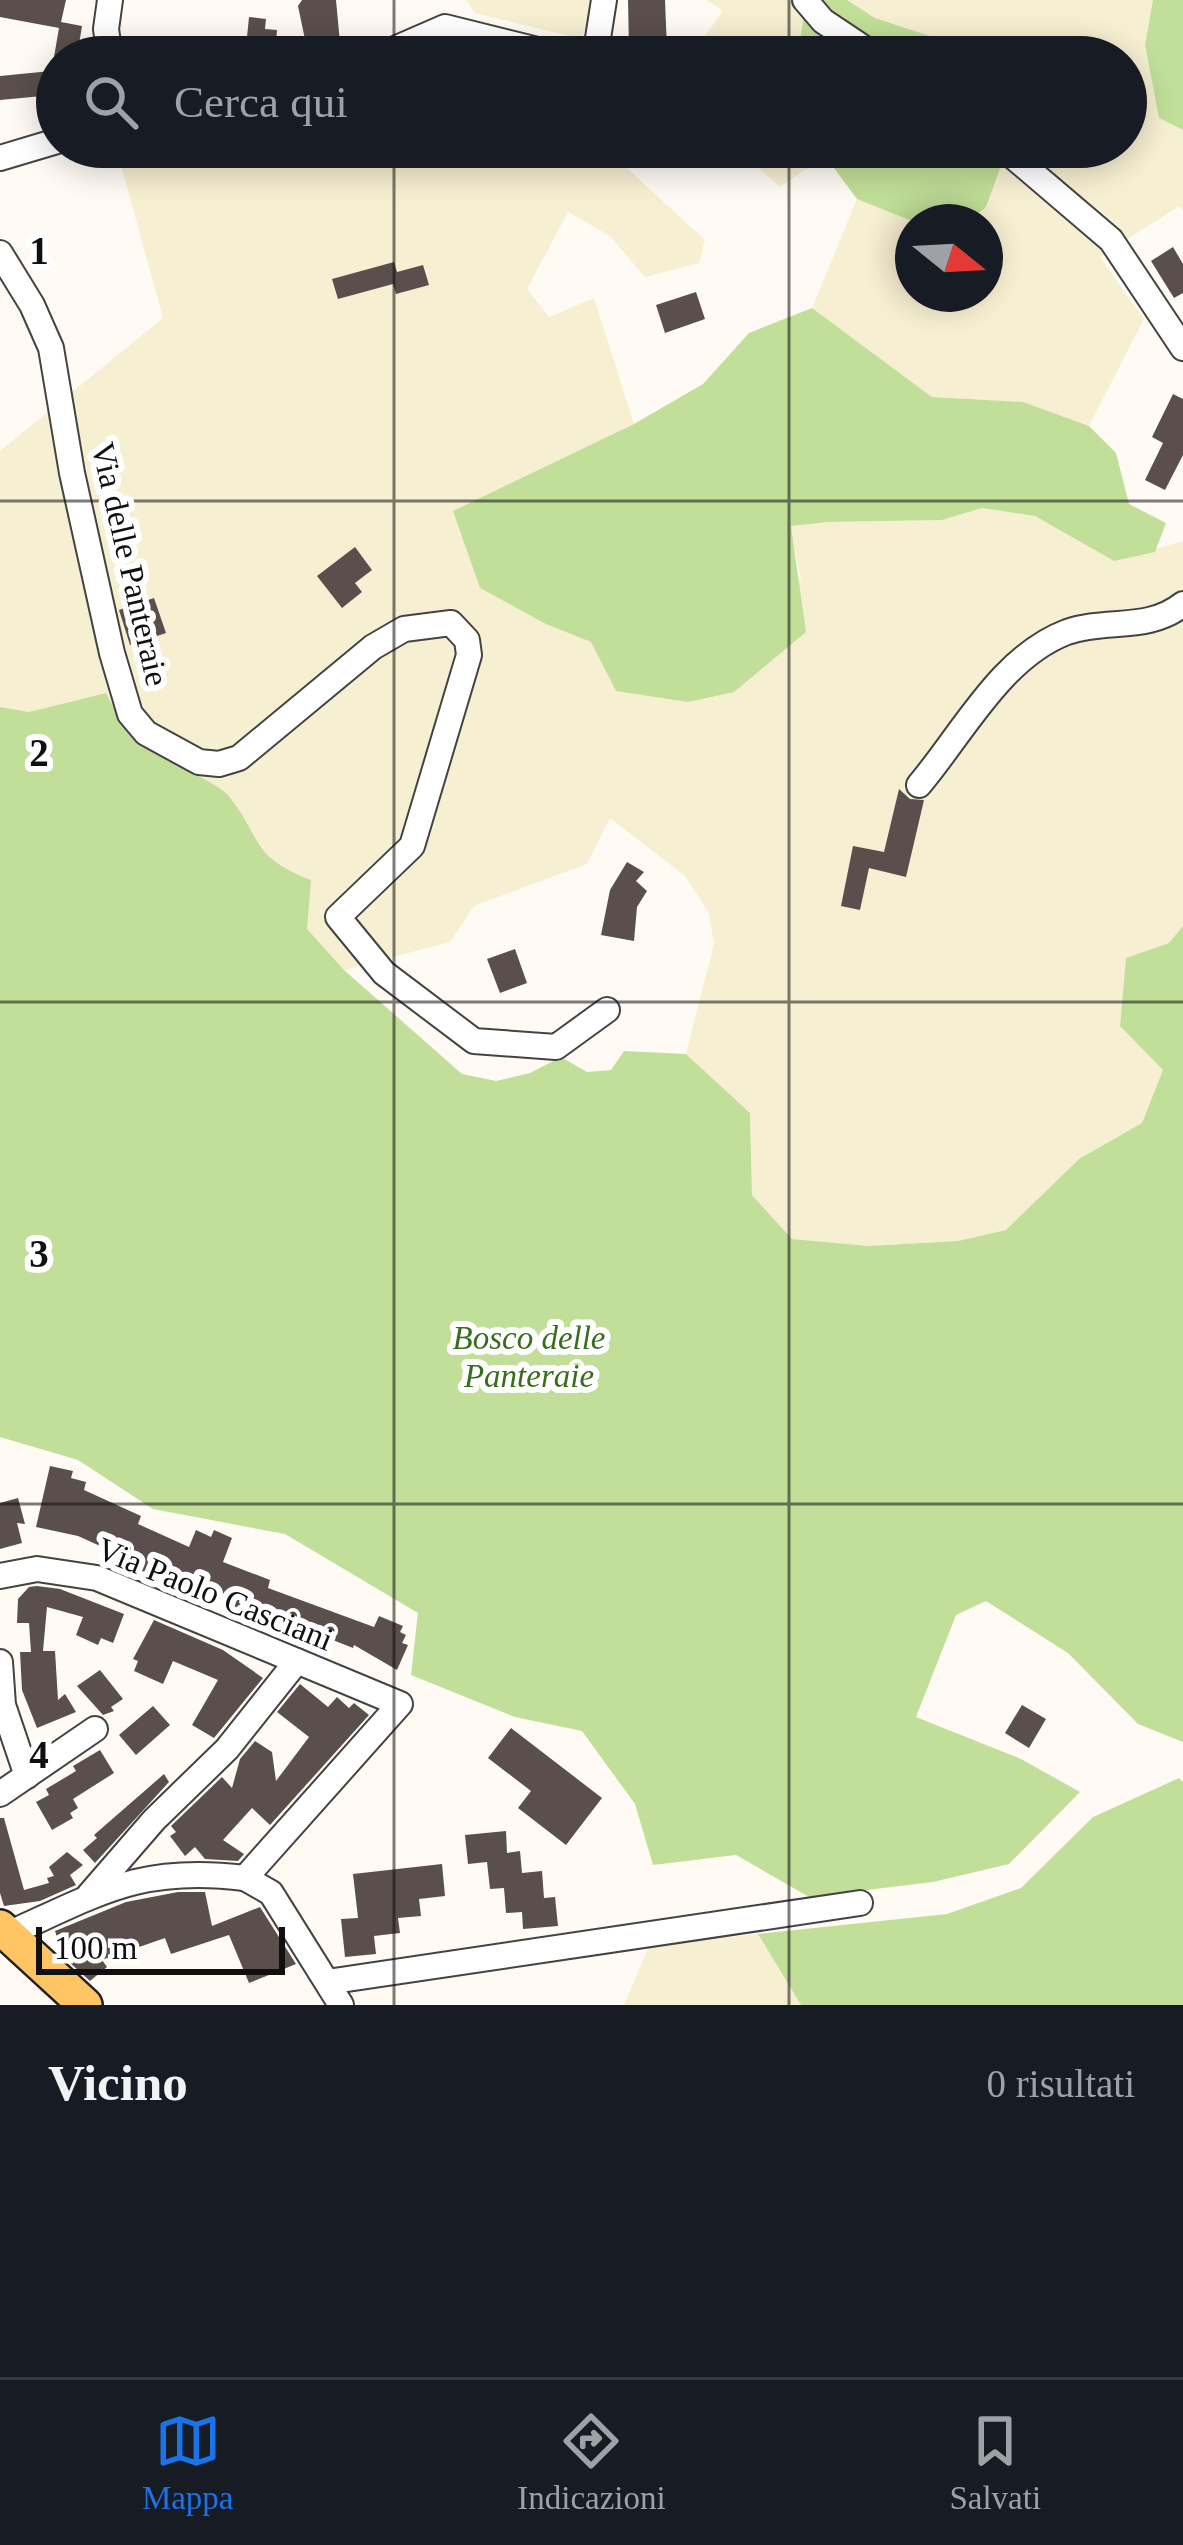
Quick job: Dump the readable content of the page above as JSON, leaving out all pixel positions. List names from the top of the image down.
{
  "streets": {
    "street": ["Via delle Panteraie", "Via Paolo Casciani"]
  },
  "parks": ["Bosco delle Panteraie"],
  "scale_bar": "100 m",
  "north": "right",
  "page": {
    "search": "Cerca qui",
    "scale": "100 m",
    "heading": ["Vicino", "0 risultati"],
    "nav": ["Mappa", "Indicazioni", "Salvati"]
  },
  "grid": {
    "rows": [
      "1",
      "2",
      "3",
      "4"
    ]
  }
}
